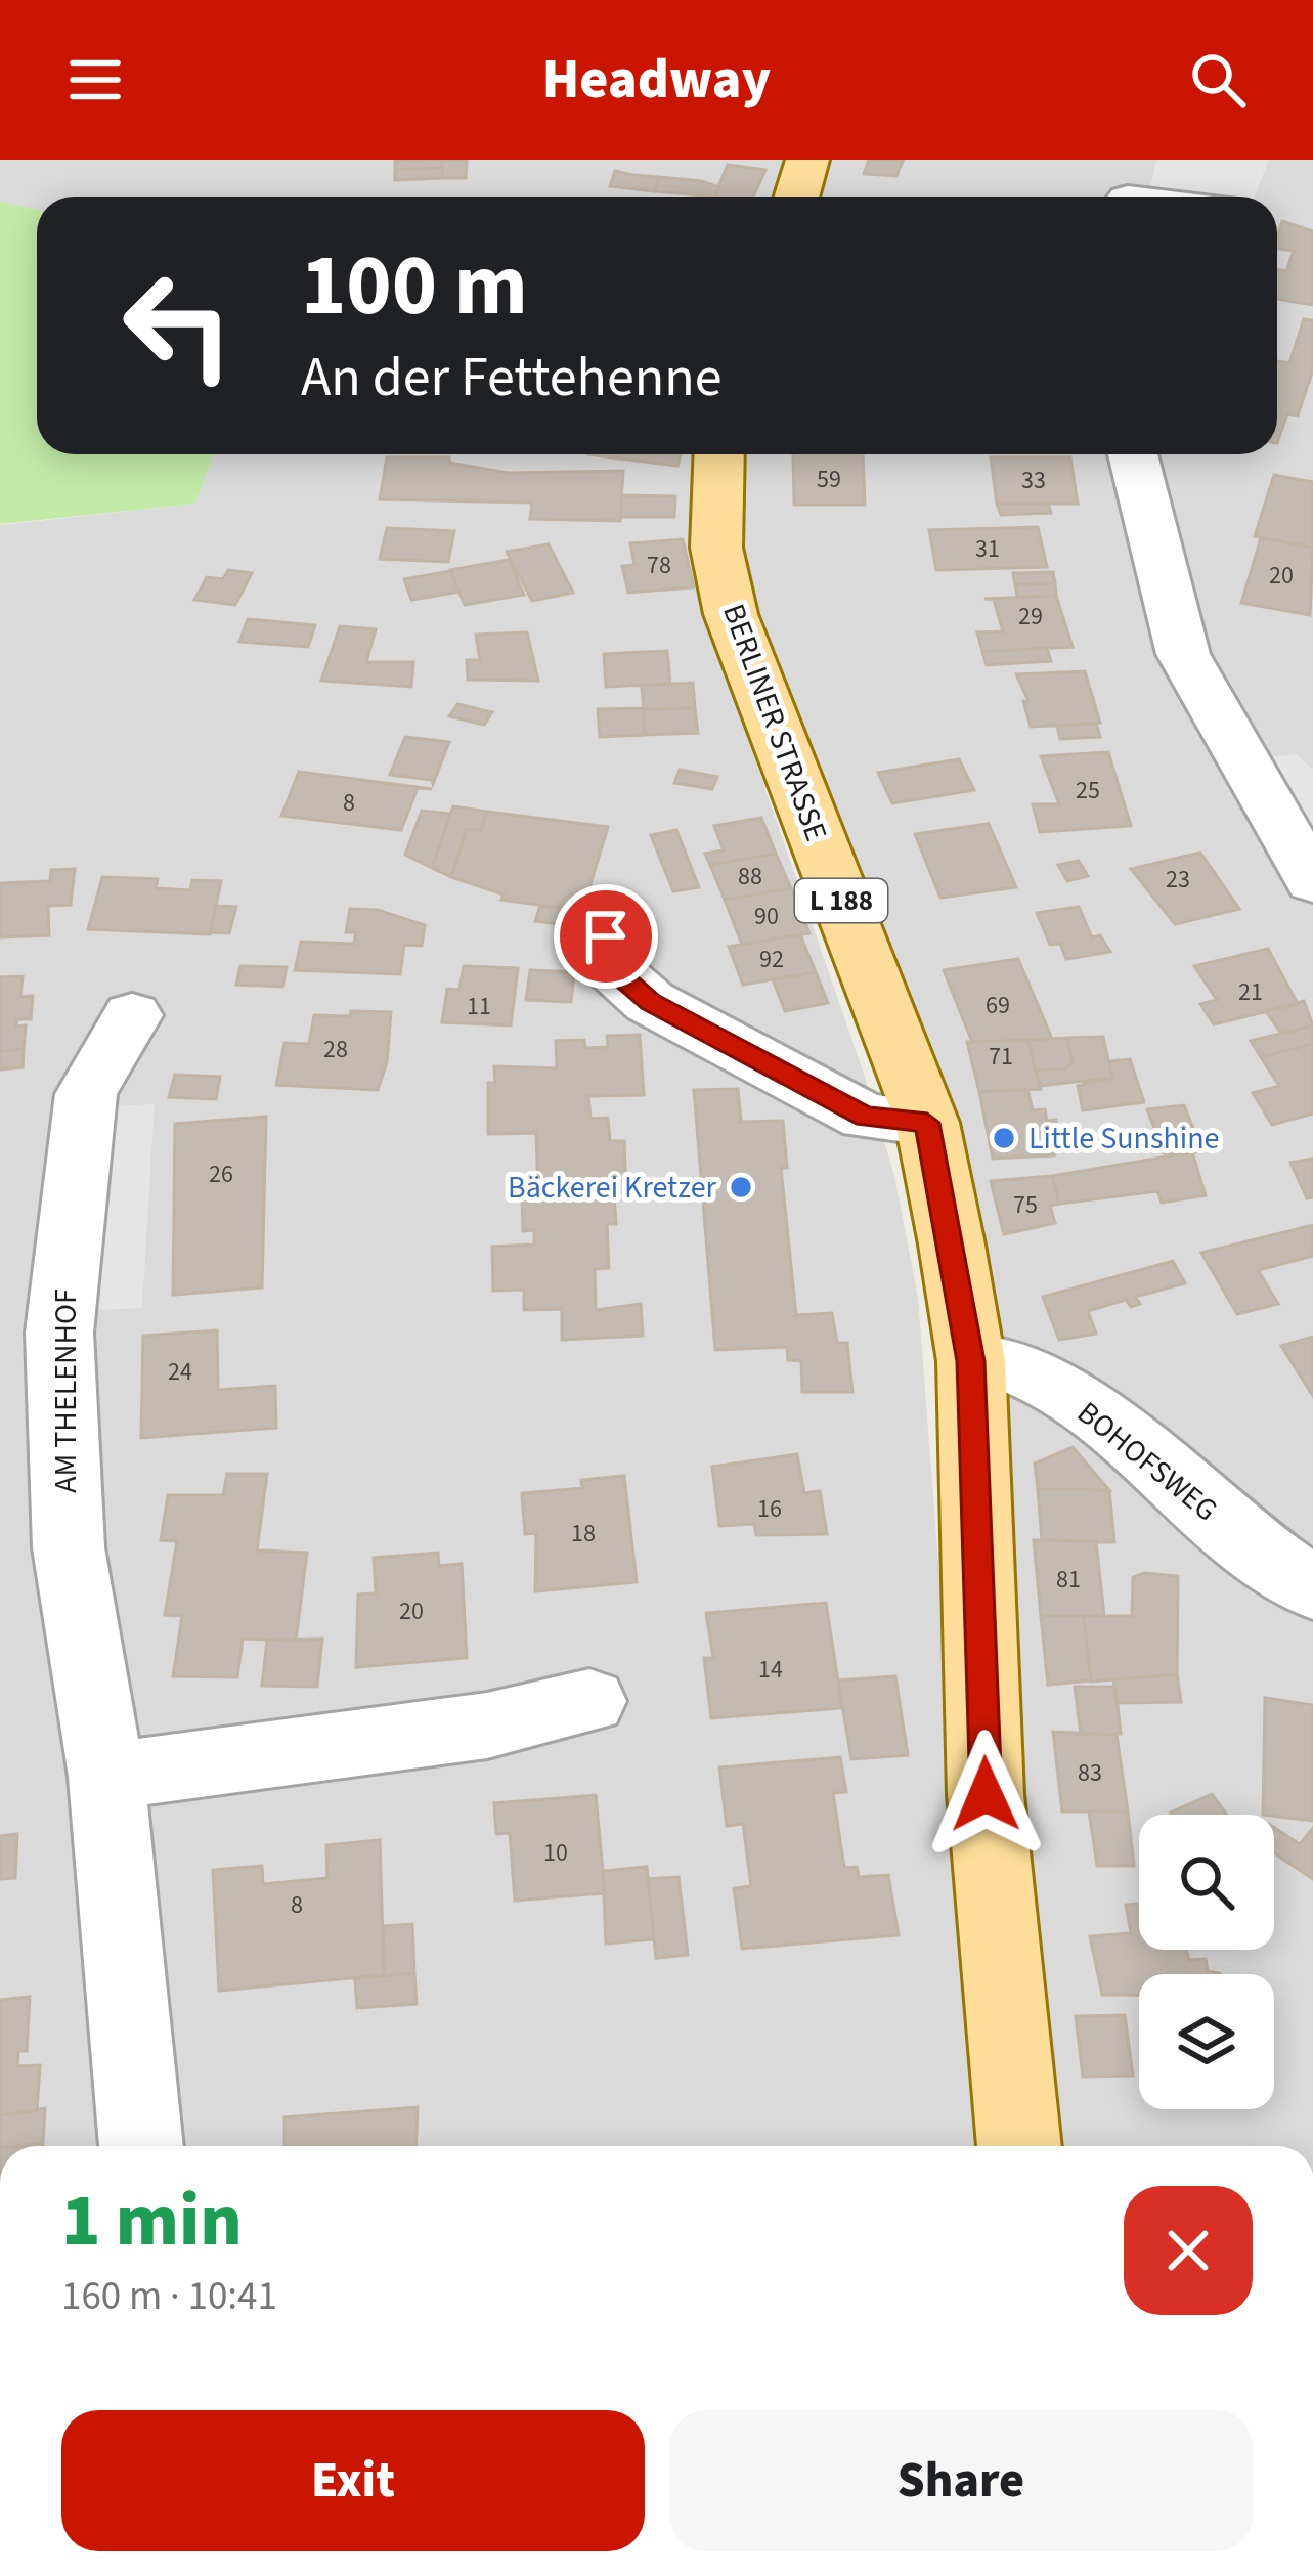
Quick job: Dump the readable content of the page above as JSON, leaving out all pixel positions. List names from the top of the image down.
{
  "streets": {
    "main road": ["BERLINER STRASSE", "L 188"],
    "street": ["AM THELENHOF", "BOHOFSWEG"]
  },
  "crossings": [
    ["BERLINER STRASSE", "BOHOFSWEG"]
  ],
  "places": ["Little Sunshine", "Bäckerei Kretzer"],
  "house_numbers": [
    "59",
    "33",
    "31",
    "78",
    "20",
    "29",
    "25",
    "8",
    "88",
    "23",
    "90",
    "92",
    "21",
    "69",
    "11",
    "28",
    "71",
    "26",
    "75",
    "24",
    "16",
    "18",
    "81",
    "20",
    "14",
    "83",
    "10",
    "8"
  ],
  "page": {
    "header": "Headway",
    "turn": ["100 m", "An der Fettehenne"],
    "heading": ["1 min", "160 m · 10:41"],
    "buttons": ["Exit", "Share"]
  }
}
